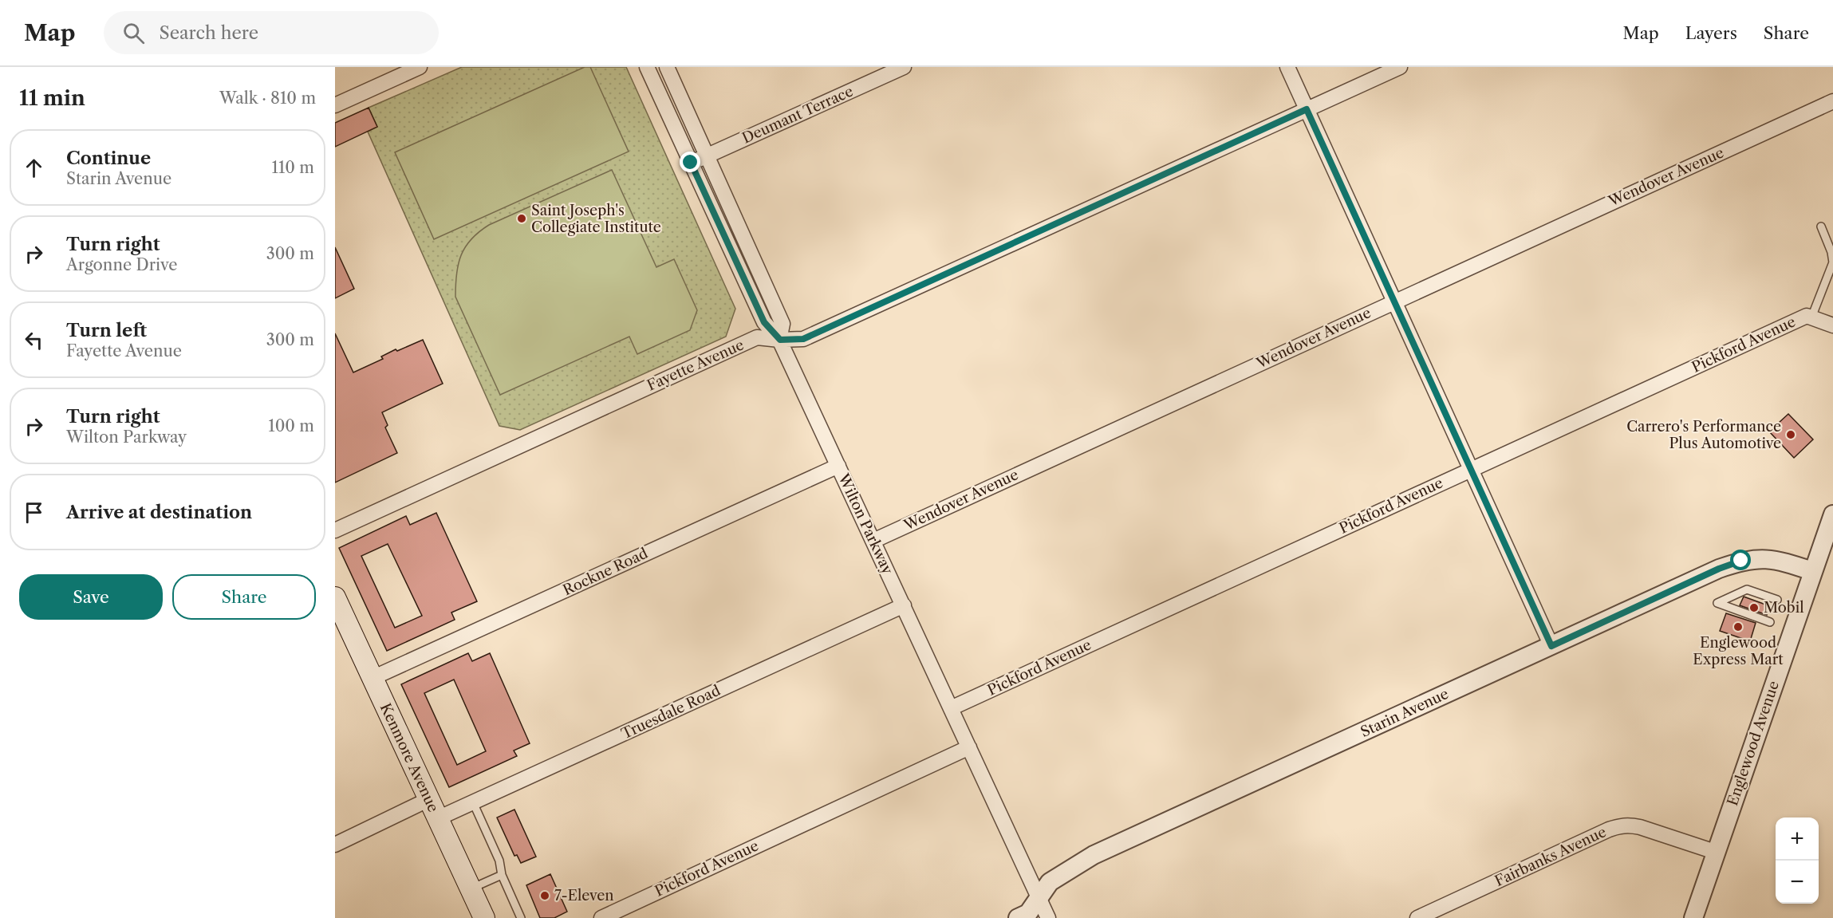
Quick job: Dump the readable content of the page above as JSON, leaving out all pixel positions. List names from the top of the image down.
{
  "streets": {
    "main road": ["Kenmore Avenue"],
    "street": [
      "Deumant Terrace",
      "Wendover Avenue",
      "Pickford Avenue",
      "Fayette Avenue",
      "Wilton Parkway",
      "Rockne Road",
      "Truesdale Road",
      "Starin Avenue",
      "Englewood Avenue",
      "Fairbanks Avenue"
    ]
  },
  "crossings": [
    ["Deumant Terrace", "Wilton Parkway"],
    ["Wendover Avenue", "Wilton Parkway"],
    ["Pickford Avenue", "Wilton Parkway"],
    ["Fayette Avenue", "Wilton Parkway"],
    ["Wilton Parkway", "Rockne Road"],
    ["Wilton Parkway", "Truesdale Road"],
    ["Rockne Road", "Kenmore Avenue"],
    ["Truesdale Road", "Kenmore Avenue"],
    ["Starin Avenue", "Englewood Avenue"],
    ["Englewood Avenue", "Fairbanks Avenue"]
  ],
  "places": [
    "Saint Joseph's Collegiate Institute",
    "Carrero's Performance Plus Automotive",
    "Mobil",
    "Englewood Express Mart",
    "7-Eleven"
  ],
  "page": {
    "header": "Map",
    "search": "Search here",
    "nav": ["Map", "Layers", "Share"],
    "heading": ["11 min", "Walk · 810 m"],
    "list": [
      ["Continue", "Starin Avenue", "110 m"],
      ["Turn right", "Argonne Drive", "300 m"],
      ["Turn left", "Fayette Avenue", "300 m"],
      ["Turn right", "Wilton Parkway", "100 m"],
      "Arrive at destination"
    ],
    "buttons": ["Save", "Share"],
    "map_buttons": ["+", "−"]
  }
}
